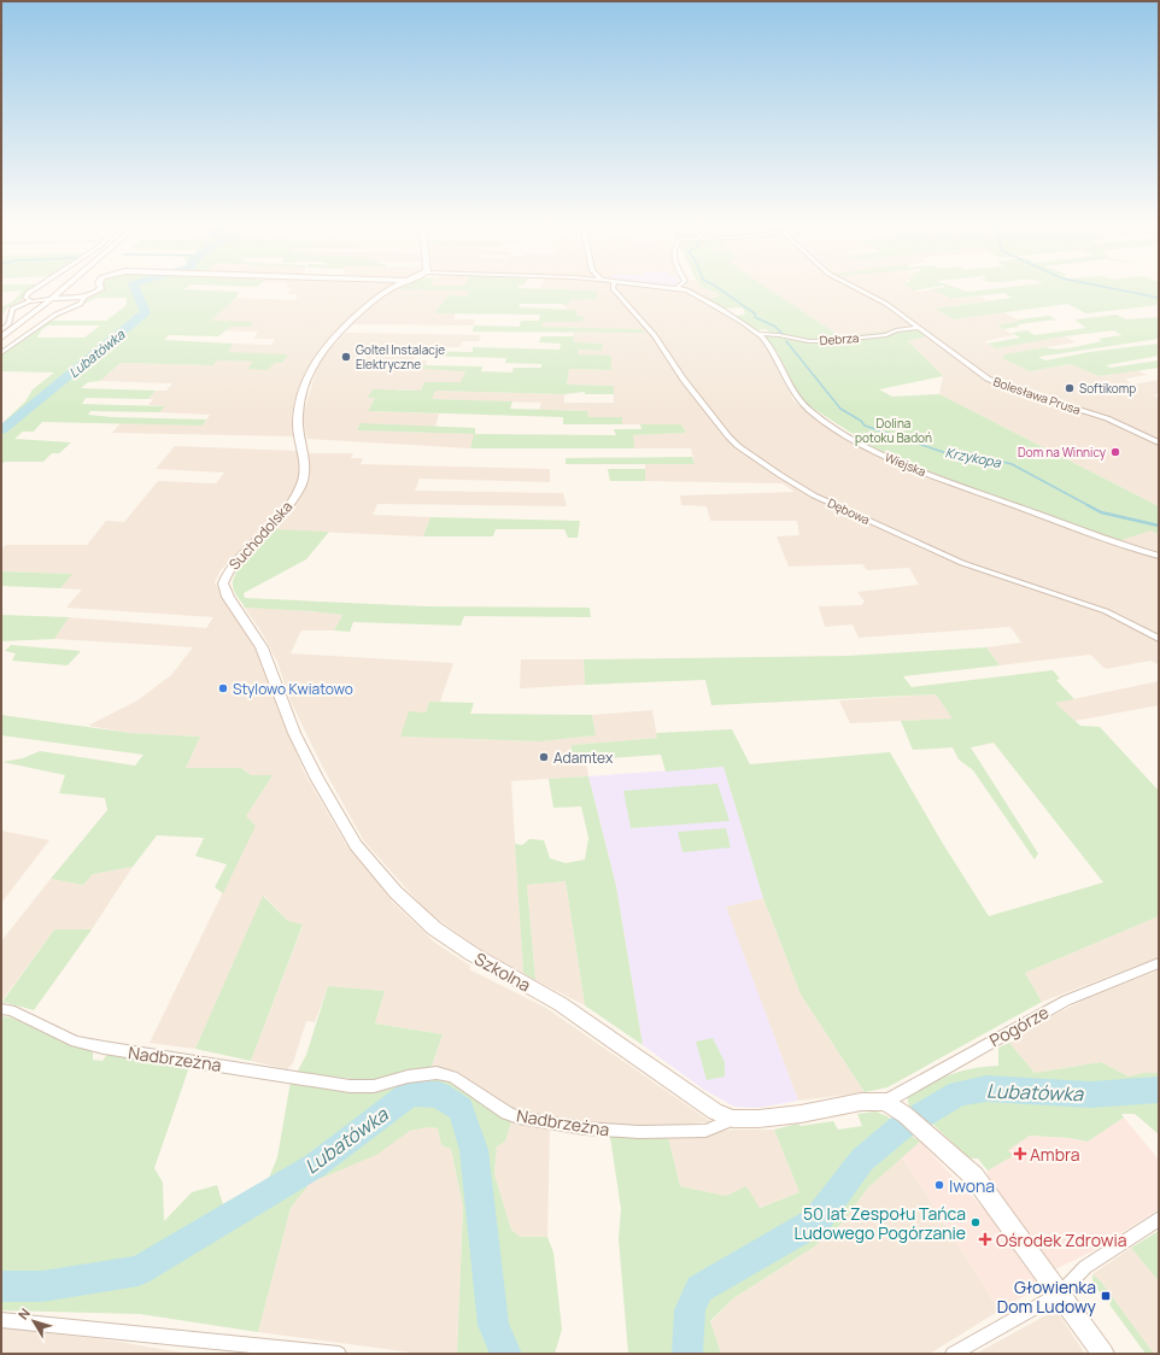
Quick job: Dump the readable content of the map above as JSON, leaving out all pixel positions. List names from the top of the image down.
{
  "streets": {
    "street": [
      "Debrza",
      "Bolesława Prusa",
      "Wiejska",
      "Dębowa",
      "Suchodolska",
      "Szkolna",
      "Pogórze",
      "Nadbrzeżna"
    ]
  },
  "crossings": [
    ["Debrza", "Bolesława Prusa"],
    ["Debrza", "Wiejska"],
    ["Suchodolska", "Szkolna"],
    ["Szkolna", "Nadbrzeżna"],
    ["Pogórze", "Nadbrzeżna"]
  ],
  "water": ["Lubatówka", "Krzykopa"],
  "parks": ["Dolina potoku Badoń"],
  "places": {
    "other": [
      "Goltel Instalacje Elektryczne",
      "Softikomp",
      "Dom na Winnicy",
      "Stylowo Kwiatowo",
      "Adamtex",
      "Iwona",
      "50 lat Zespołu Tańca Ludowego Pogórzanie"
    ],
    "health": ["Ambra", "Ośrodek Zdrowia"],
    "transit": ["Głowienka Dom Ludowy"]
  },
  "north": "top left"
}
